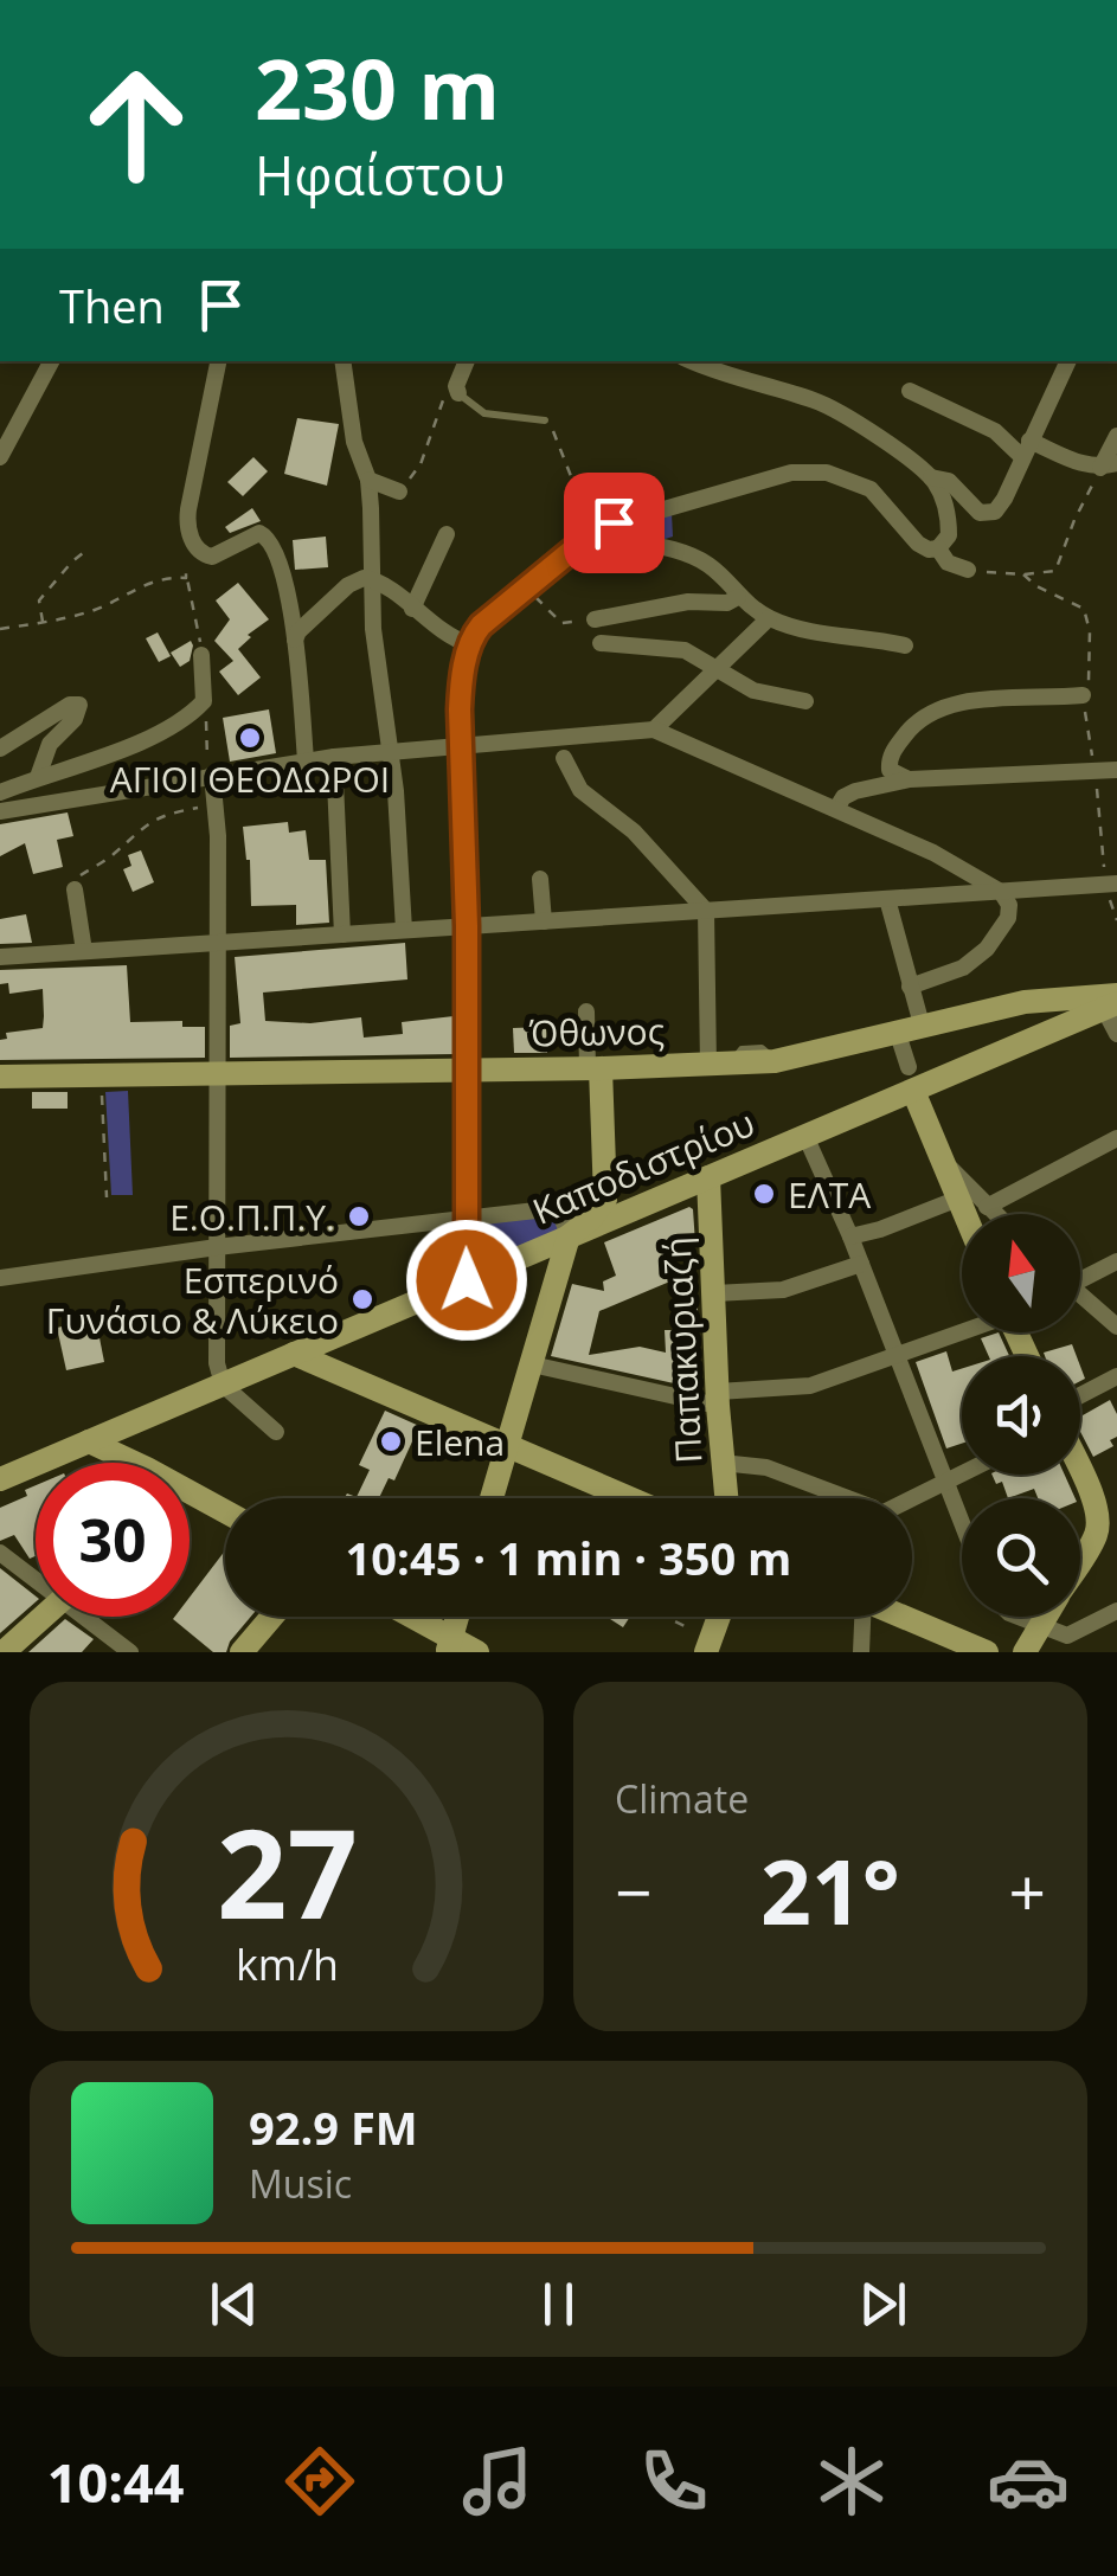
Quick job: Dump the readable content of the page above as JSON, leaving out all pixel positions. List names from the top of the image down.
{
  "streets": {
    "main road": ["Όθωνος", "Καποδιστρίου", "Παπακυριαζή"]
  },
  "crossings": [
    ["Όθωνος", "Καποδιστρίου"],
    ["Καποδιστρίου", "Παπακυριαζή"]
  ],
  "places": [
    "ΑΓΙΟΙ ΘΕΟΔΩΡΟΙ",
    "ΕΛΤΑ",
    "Ε.Ο.Π.Π.Υ.",
    "Εσπερινό Γυνάσιο & Λύκειο",
    "Elena"
  ],
  "north": "top",
  "page": {
    "turn": ["230 m", "Ηφαίστου"],
    "then": "Then",
    "limit": "30",
    "trip": "10:45 · 1 min · 350 m",
    "tile": "Climate",
    "heat": ["−", "21°", "+"],
    "song": ["92.9 FM", "Music"],
    "tabs": "10:44",
    "gauge": ["27", "km/h"]
  }
}
